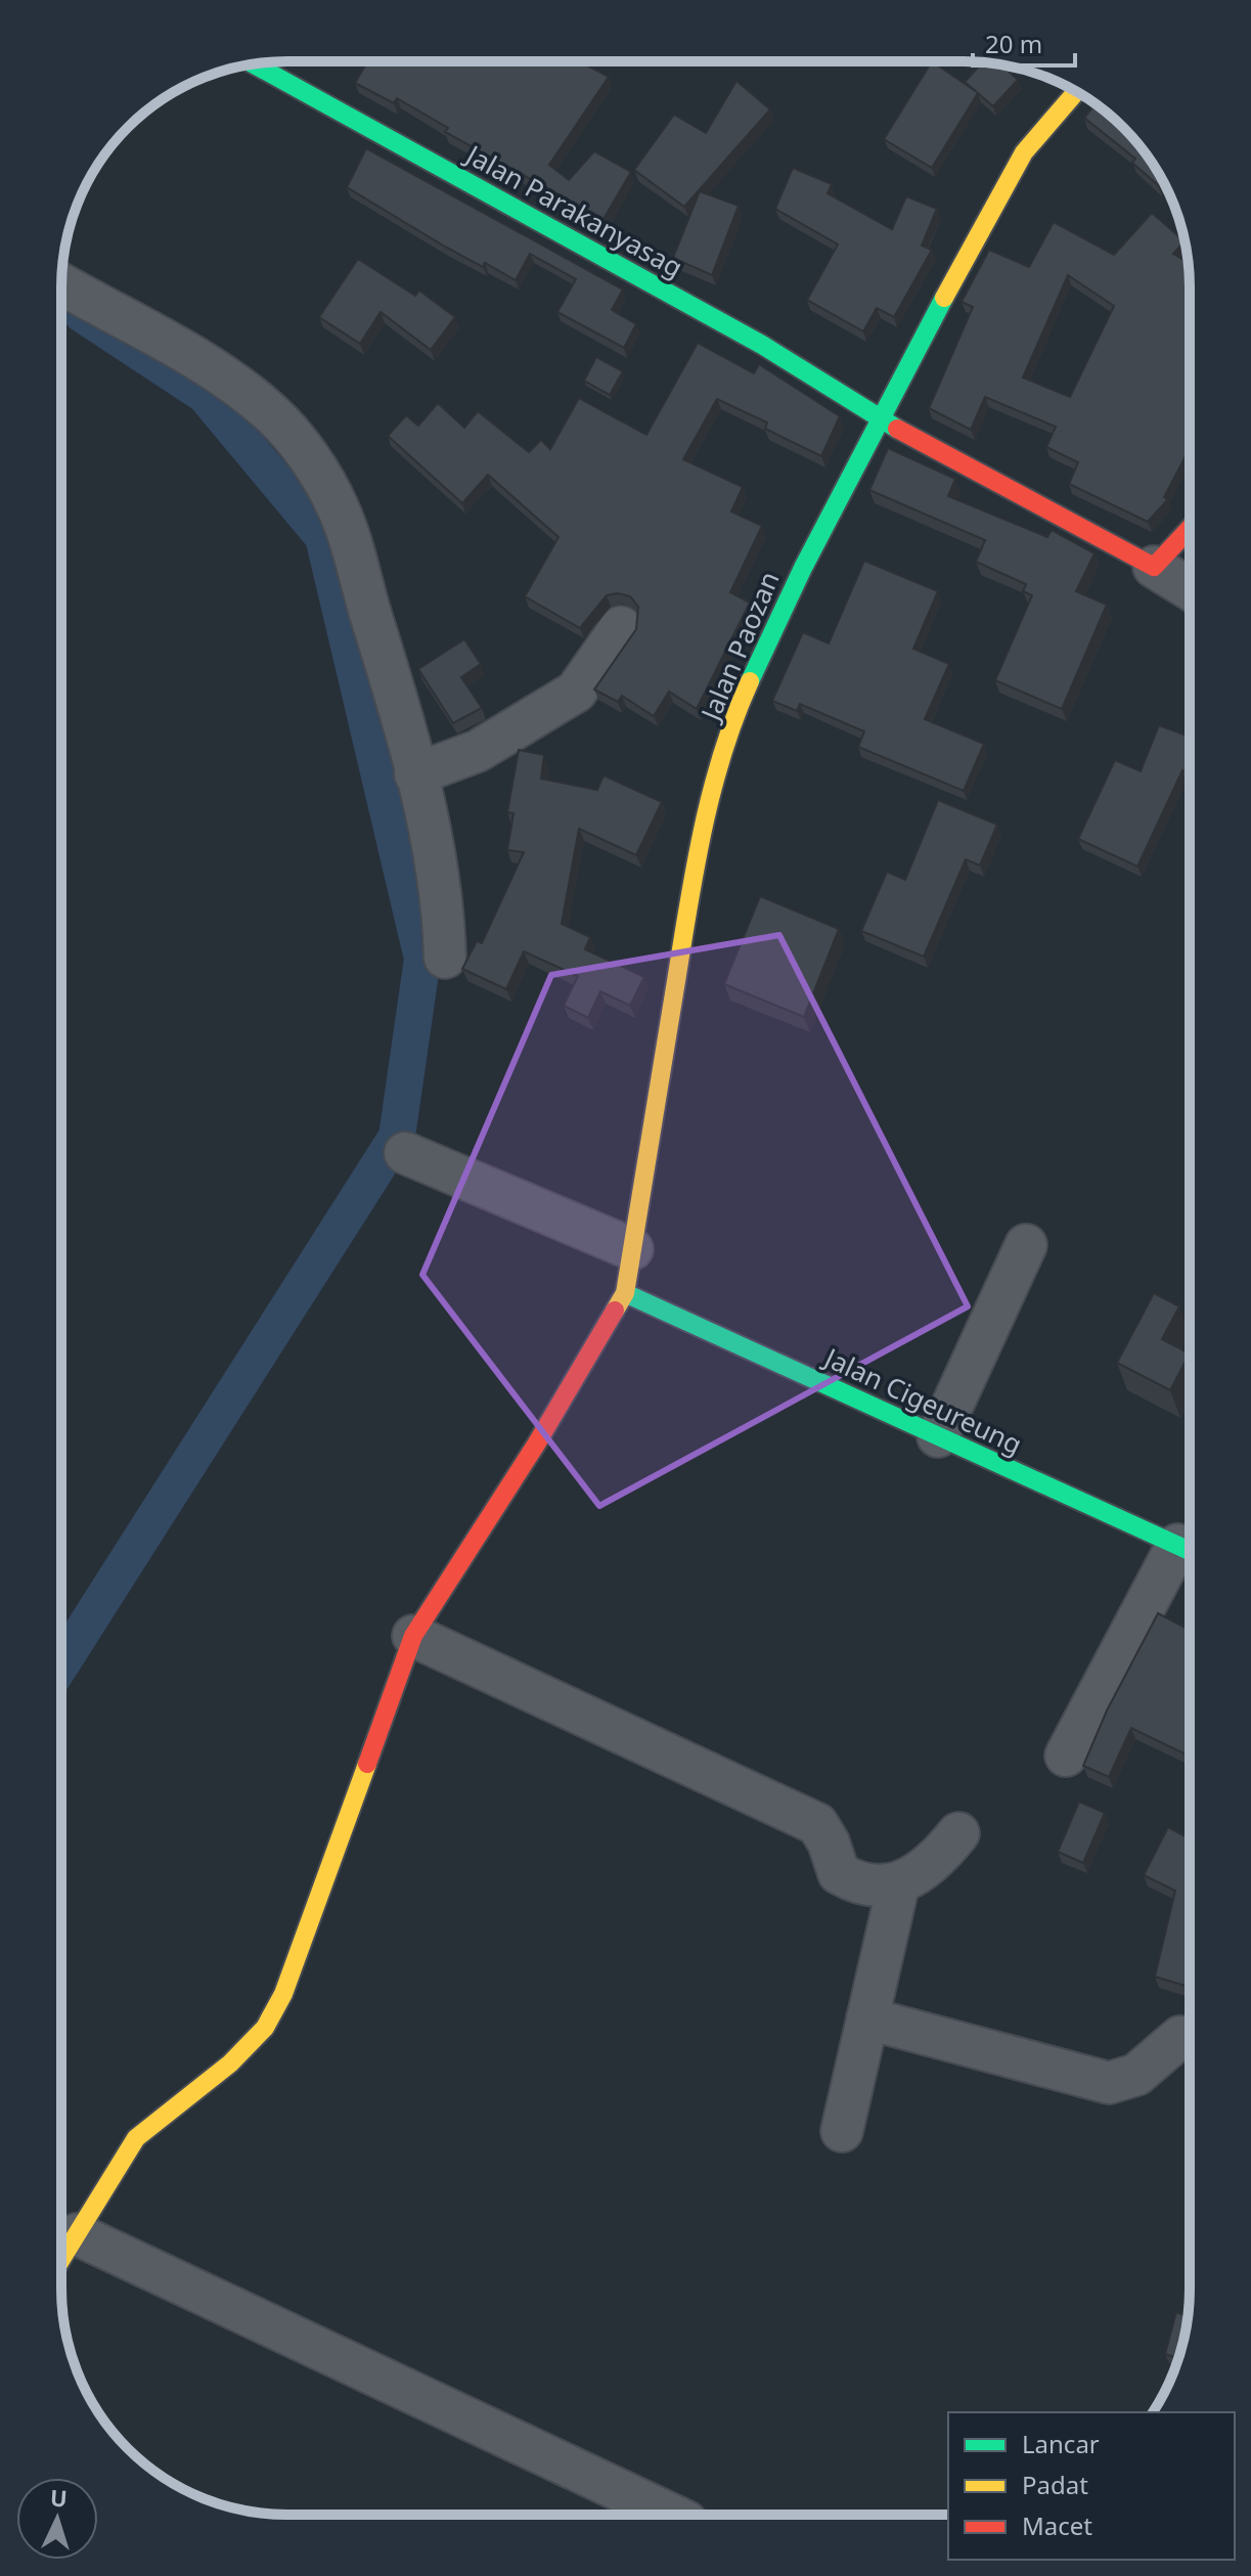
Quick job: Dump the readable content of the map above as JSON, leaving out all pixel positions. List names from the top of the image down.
{
  "streets": {
    "street": ["Jalan Parakanyasag", "Jalan Paozan", "Jalan Cigeureung"]
  },
  "crossings": [
    ["Jalan Parakanyasag", "Jalan Paozan"],
    ["Jalan Paozan", "Jalan Cigeureung"]
  ],
  "legend": ["Lancar", "Padat", "Macet"],
  "scale_bar": "20 m",
  "north": "top"
}
